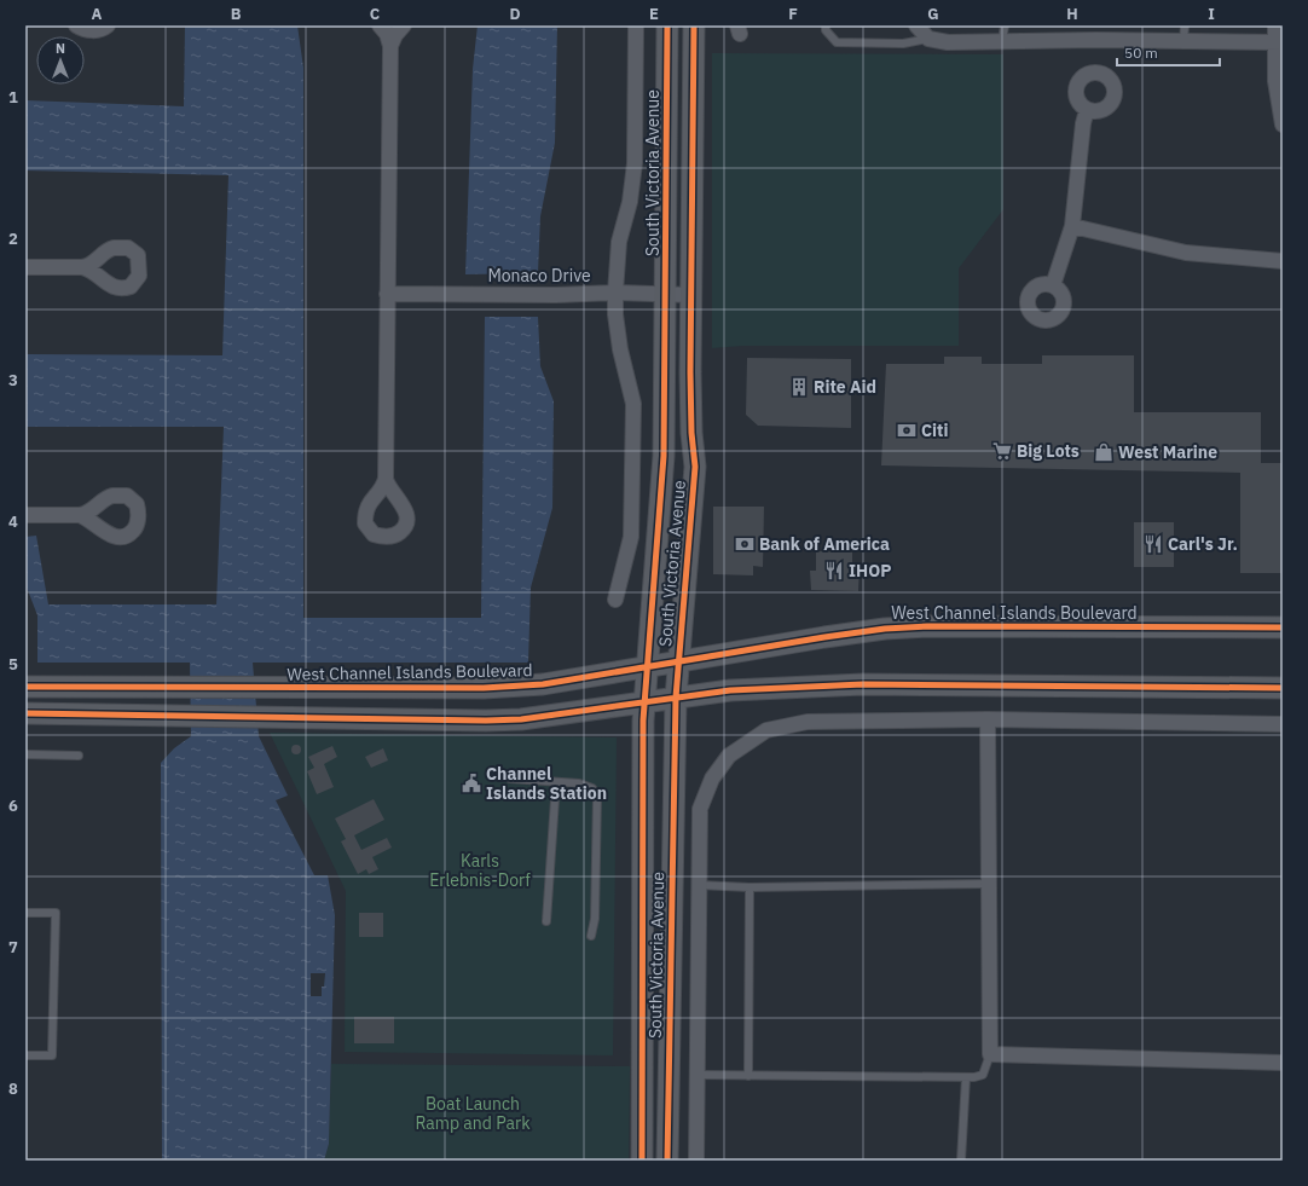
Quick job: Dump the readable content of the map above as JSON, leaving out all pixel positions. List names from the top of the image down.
{
  "streets": {
    "main road": ["South Victoria Avenue", "West Channel Islands Boulevard"],
    "street": ["Monaco Drive"]
  },
  "crossings": [
    ["South Victoria Avenue", "Monaco Drive"],
    ["South Victoria Avenue", "West Channel Islands Boulevard"]
  ],
  "parks": ["Karls Erlebnis-Dorf", "Boat Launch Ramp and Park"],
  "places": {
    "building": ["Rite Aid"],
    "bank": ["Citi", "Bank of America"],
    "supermarket": ["Big Lots"],
    "shop": ["West Marine"],
    "restaurant": ["Carl's Jr.", "IHOP"],
    "public building": ["Channel Islands Station"]
  },
  "scale_bar": "50 m",
  "north": "top",
  "grid": {
    "columns": [
      "A",
      "B",
      "C",
      "D",
      "E",
      "F",
      "G",
      "H",
      "I"
    ],
    "rows": [
      "1",
      "2",
      "3",
      "4",
      "5",
      "6",
      "7",
      "8"
    ]
  }
}
